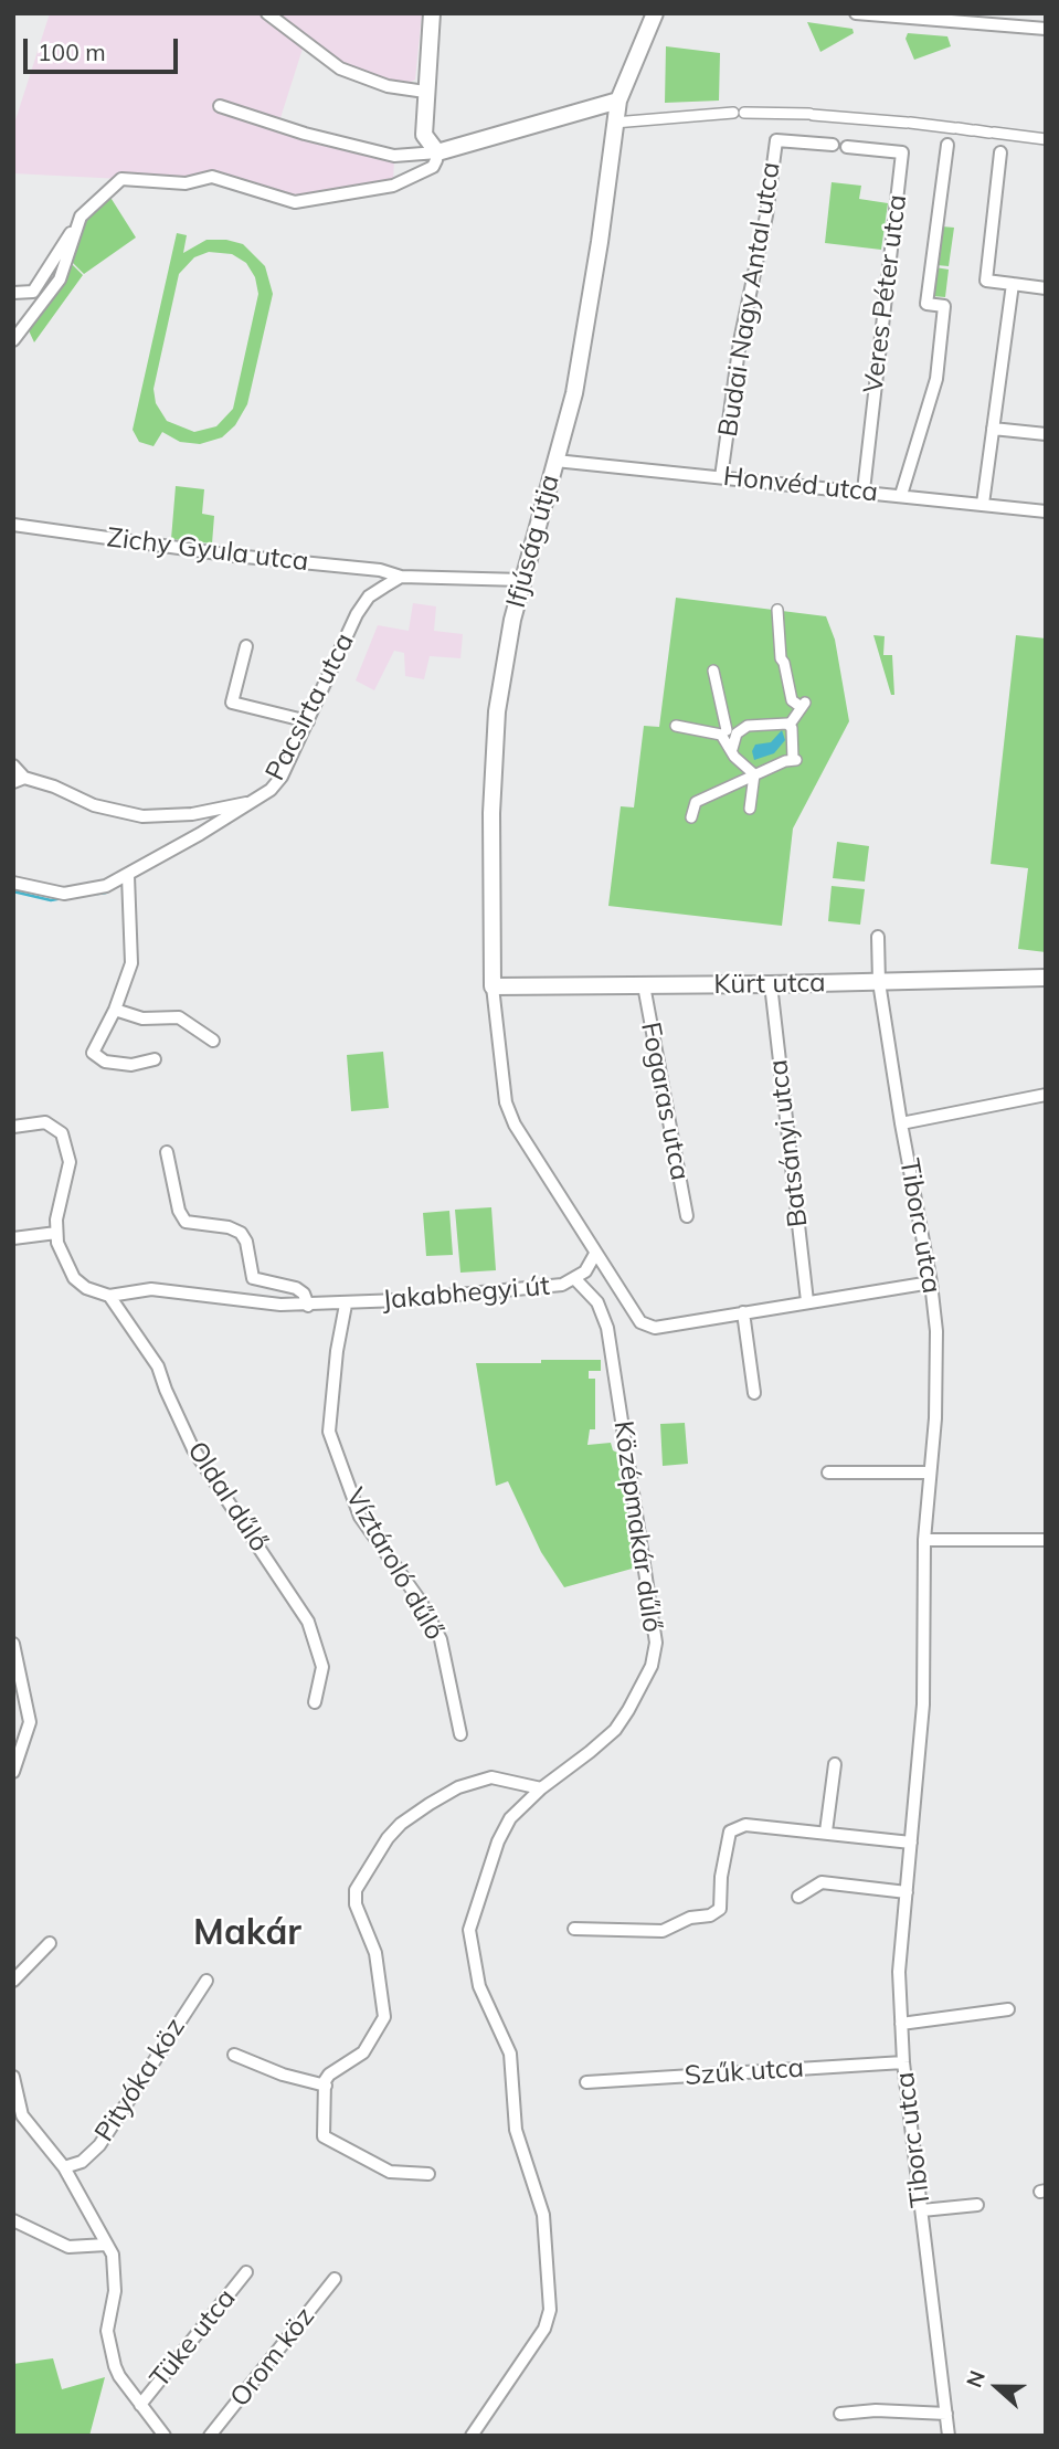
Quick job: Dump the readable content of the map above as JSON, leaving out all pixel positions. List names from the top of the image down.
{
  "streets": {
    "street": [
      "Veres Péter utca",
      "Budai Nagy Antal utca",
      "Honvéd utca",
      "Ifjúság útja",
      "Zichy Gyula utca",
      "Pacsirta utca",
      "Kürt utca",
      "Fogaras utca",
      "Batsányi utca",
      "Tiborc utca",
      "Jakabhegyi út",
      "Oldal dűlő",
      "Középmakár dűlő",
      "Víztároló dűlő",
      "Szűk utca",
      "Pityóka köz",
      "Tüke utca",
      "Orom köz"
    ]
  },
  "crossings": [
    ["Veres Péter utca", "Honvéd utca"],
    ["Budai Nagy Antal utca", "Honvéd utca"],
    ["Honvéd utca", "Ifjúság útja"],
    ["Ifjúság útja", "Kürt utca"],
    ["Zichy Gyula utca", "Pacsirta utca"],
    ["Kürt utca", "Fogaras utca"],
    ["Kürt utca", "Batsányi utca"],
    ["Kürt utca", "Tiborc utca"],
    ["Tiborc utca", "Szűk utca"],
    ["Jakabhegyi út", "Oldal dűlő"],
    ["Jakabhegyi út", "Középmakár dűlő"],
    ["Jakabhegyi út", "Víztároló dűlő"]
  ],
  "districts": ["Makár"],
  "scale_bar": "100 m",
  "north": "left"
}
